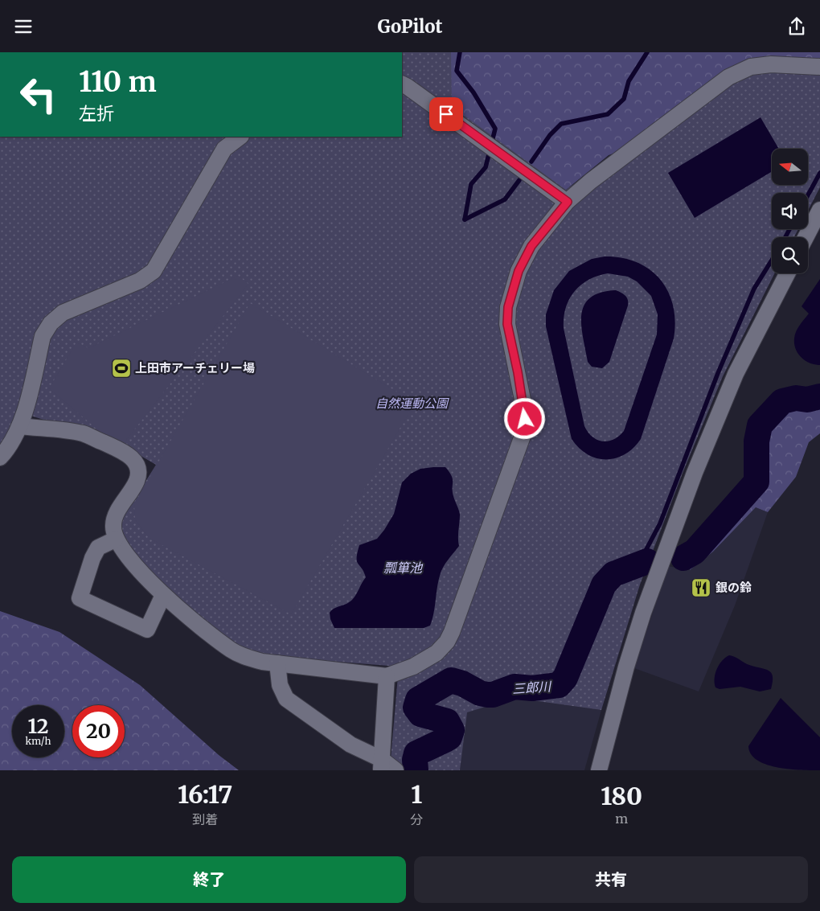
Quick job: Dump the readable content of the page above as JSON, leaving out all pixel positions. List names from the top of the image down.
{
  "water": ["瓢箪池", "三郎川"],
  "parks": ["自然運動公園"],
  "places": {
    "sports": ["上田市アーチェリー場"],
    "restaurant": ["銀の鈴"]
  },
  "north": "left",
  "page": {
    "header": "GoPilot",
    "turn": ["110 m", "左折"],
    "speed": "12 km/h",
    "limit": "20",
    "eta": [
      "16:17",
      "到着",
      "1",
      "分",
      "180",
      "m"
    ],
    "buttons": ["終了", "共有"]
  }
}
